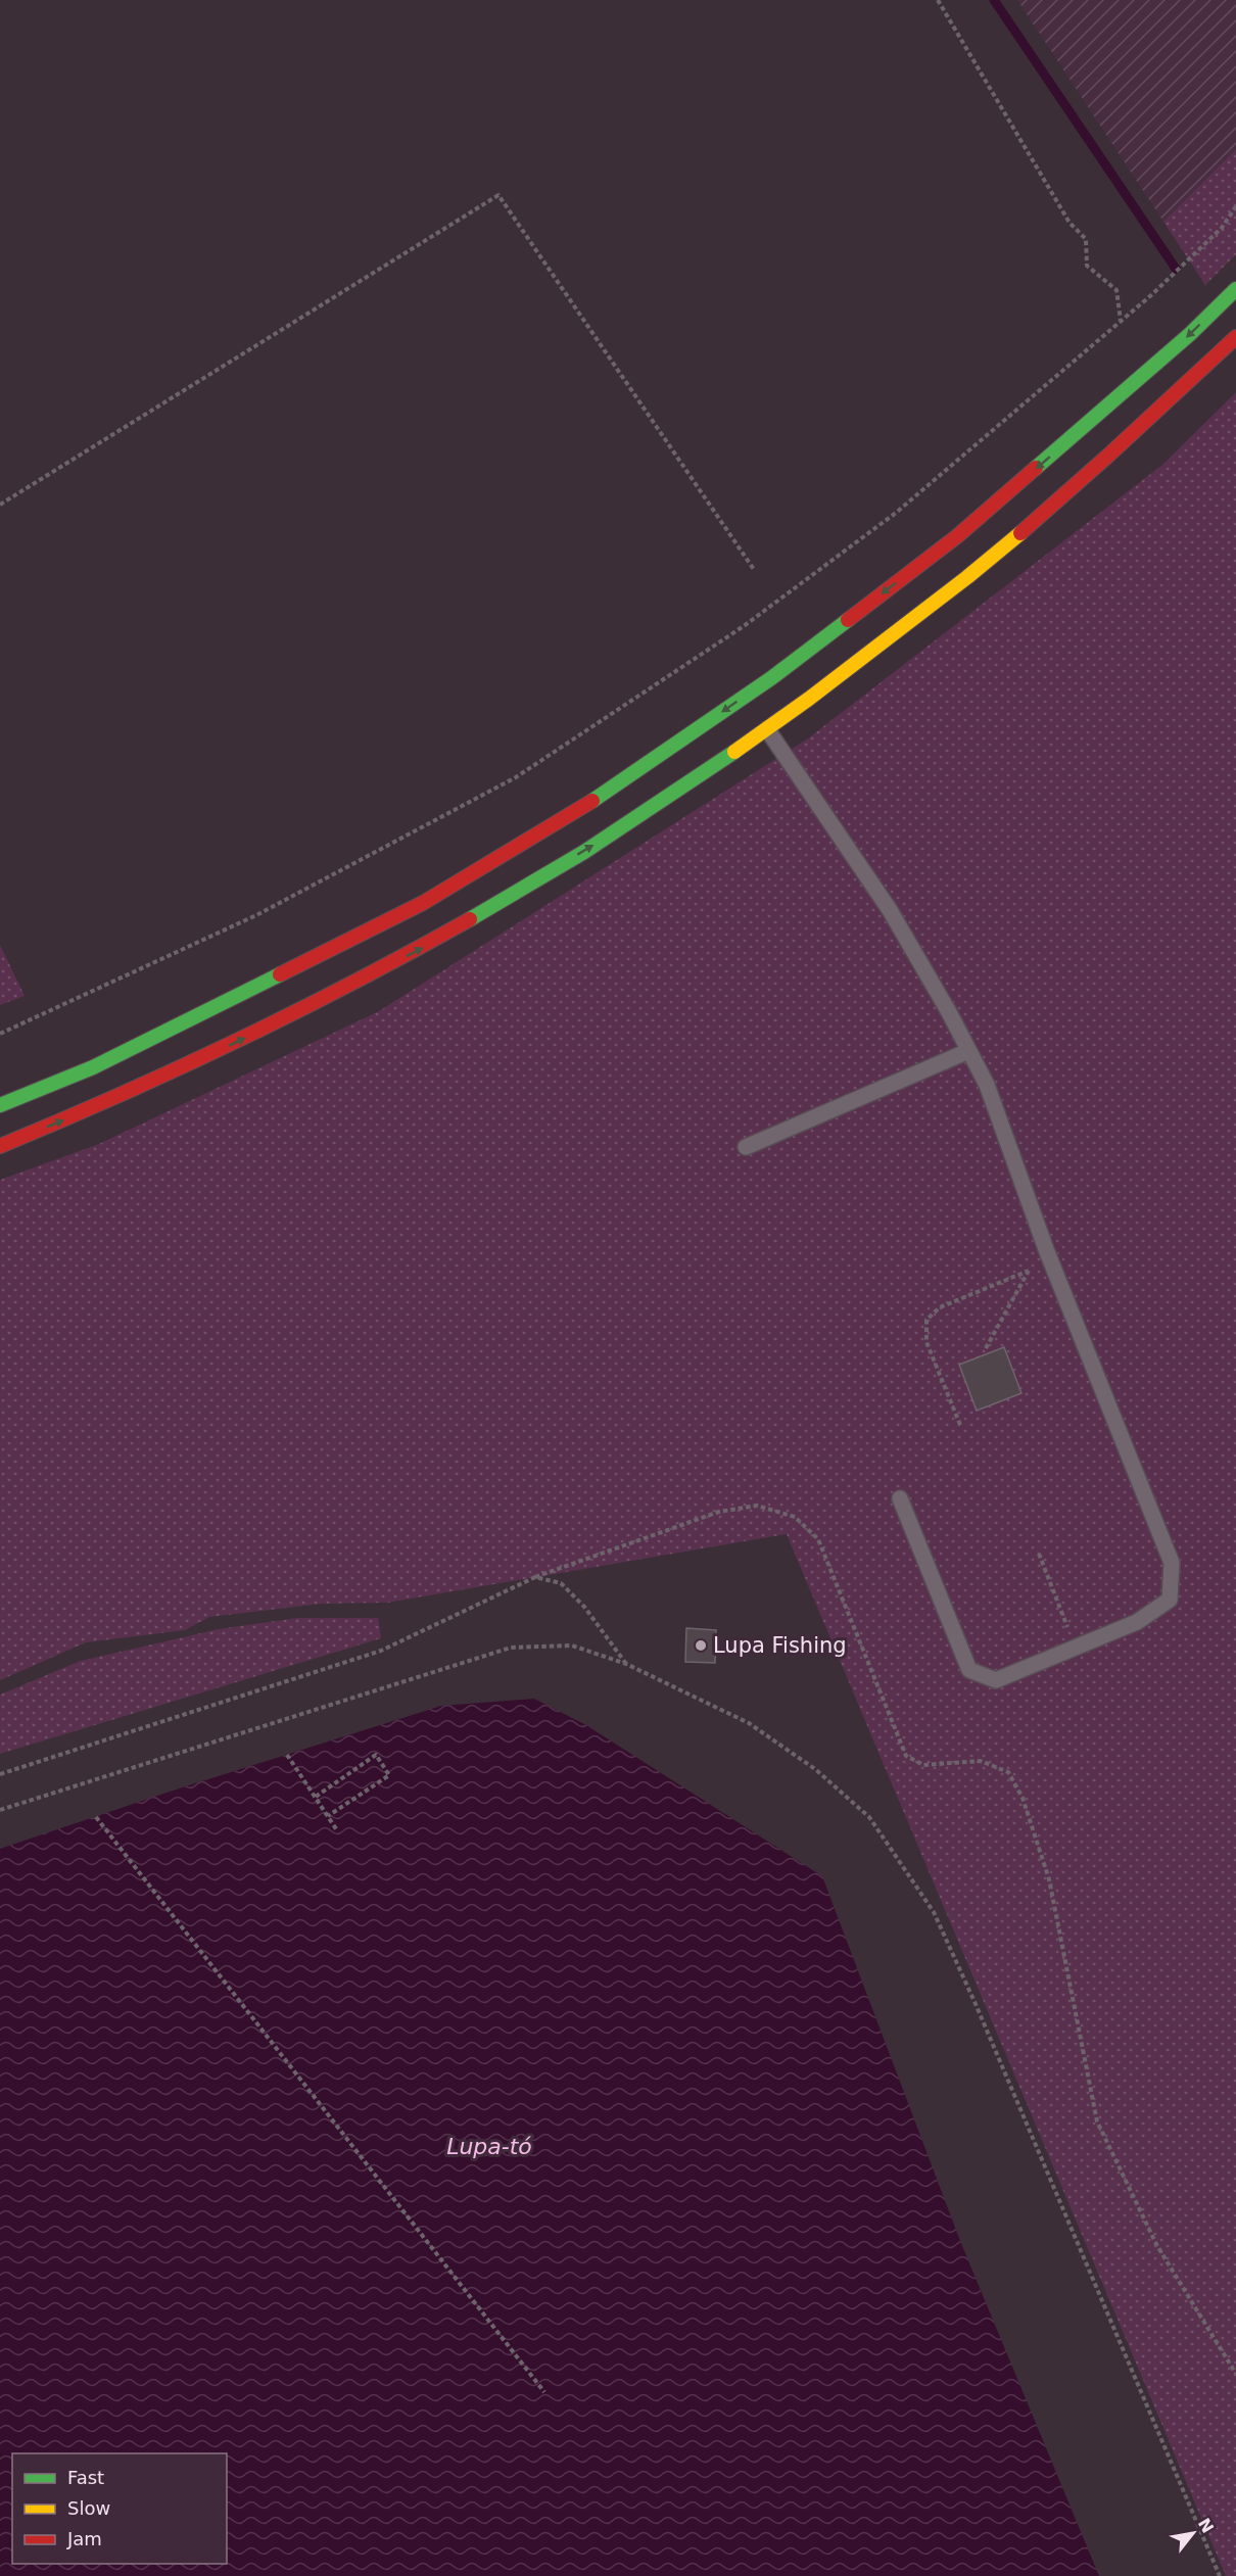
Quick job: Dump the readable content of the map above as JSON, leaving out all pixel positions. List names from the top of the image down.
{
  "water": ["Lupa-tó"],
  "places": ["Lupa Fishing"],
  "legend": ["Fast", "Slow", "Jam"],
  "north": "top right"
}
